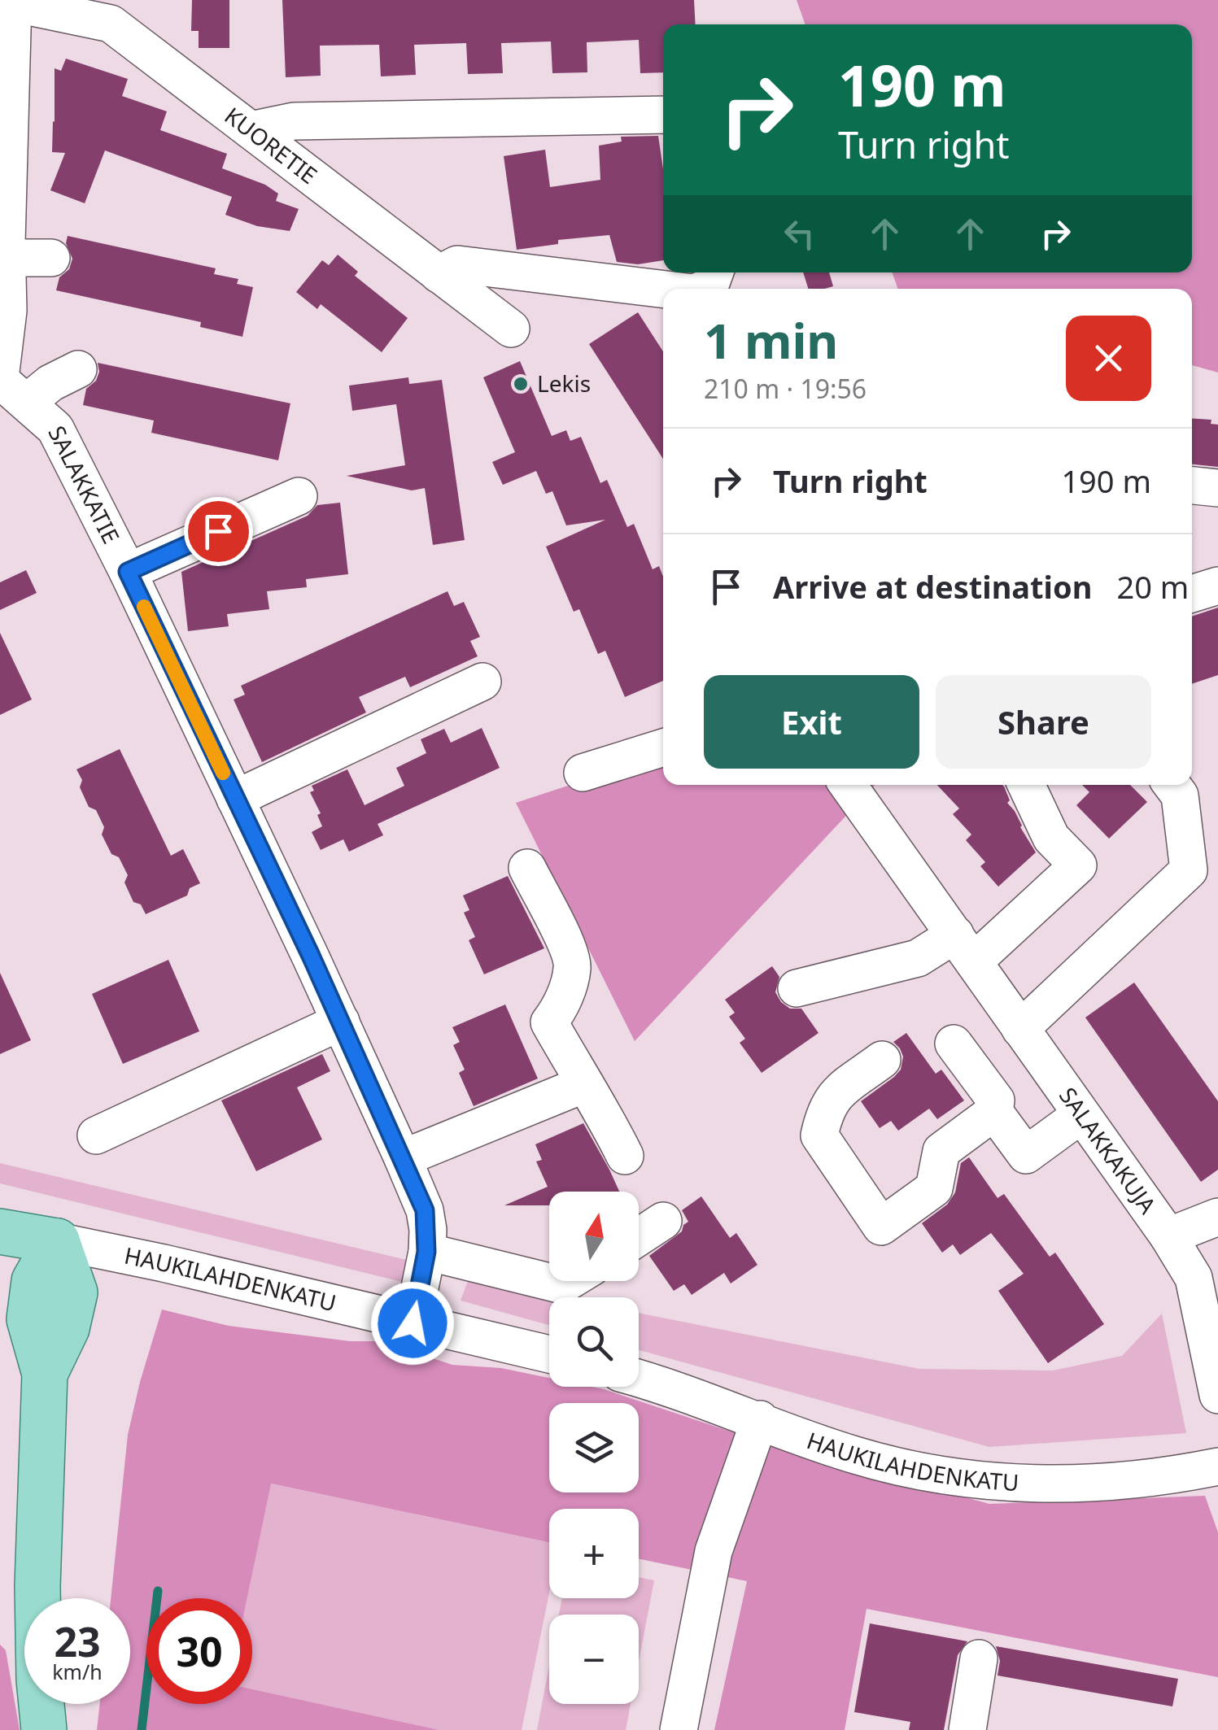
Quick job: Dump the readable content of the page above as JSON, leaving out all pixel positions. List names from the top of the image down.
{
  "streets": {
    "street": [
      "KUORETIE",
      "SALAKKATIE",
      "SALAKKAKUJA",
      "HAUKILAHDENKATU"
    ]
  },
  "crossings": [
    ["SALAKKATIE", "HAUKILAHDENKATU"]
  ],
  "places": ["Lekis"],
  "north": "top",
  "page": {
    "turn": ["190 m", "Turn right"],
    "heading": ["1 min", "210 m · 19:56"],
    "list": [
      {
        "name": "Turn right",
        "value": "190 m"
      },
      {
        "name": "Arrive at destination",
        "value": "20 m"
      }
    ],
    "buttons": ["Exit", "Share"],
    "map_buttons": ["+", "−"],
    "speed": "23 km/h",
    "limit": "30"
  }
}
